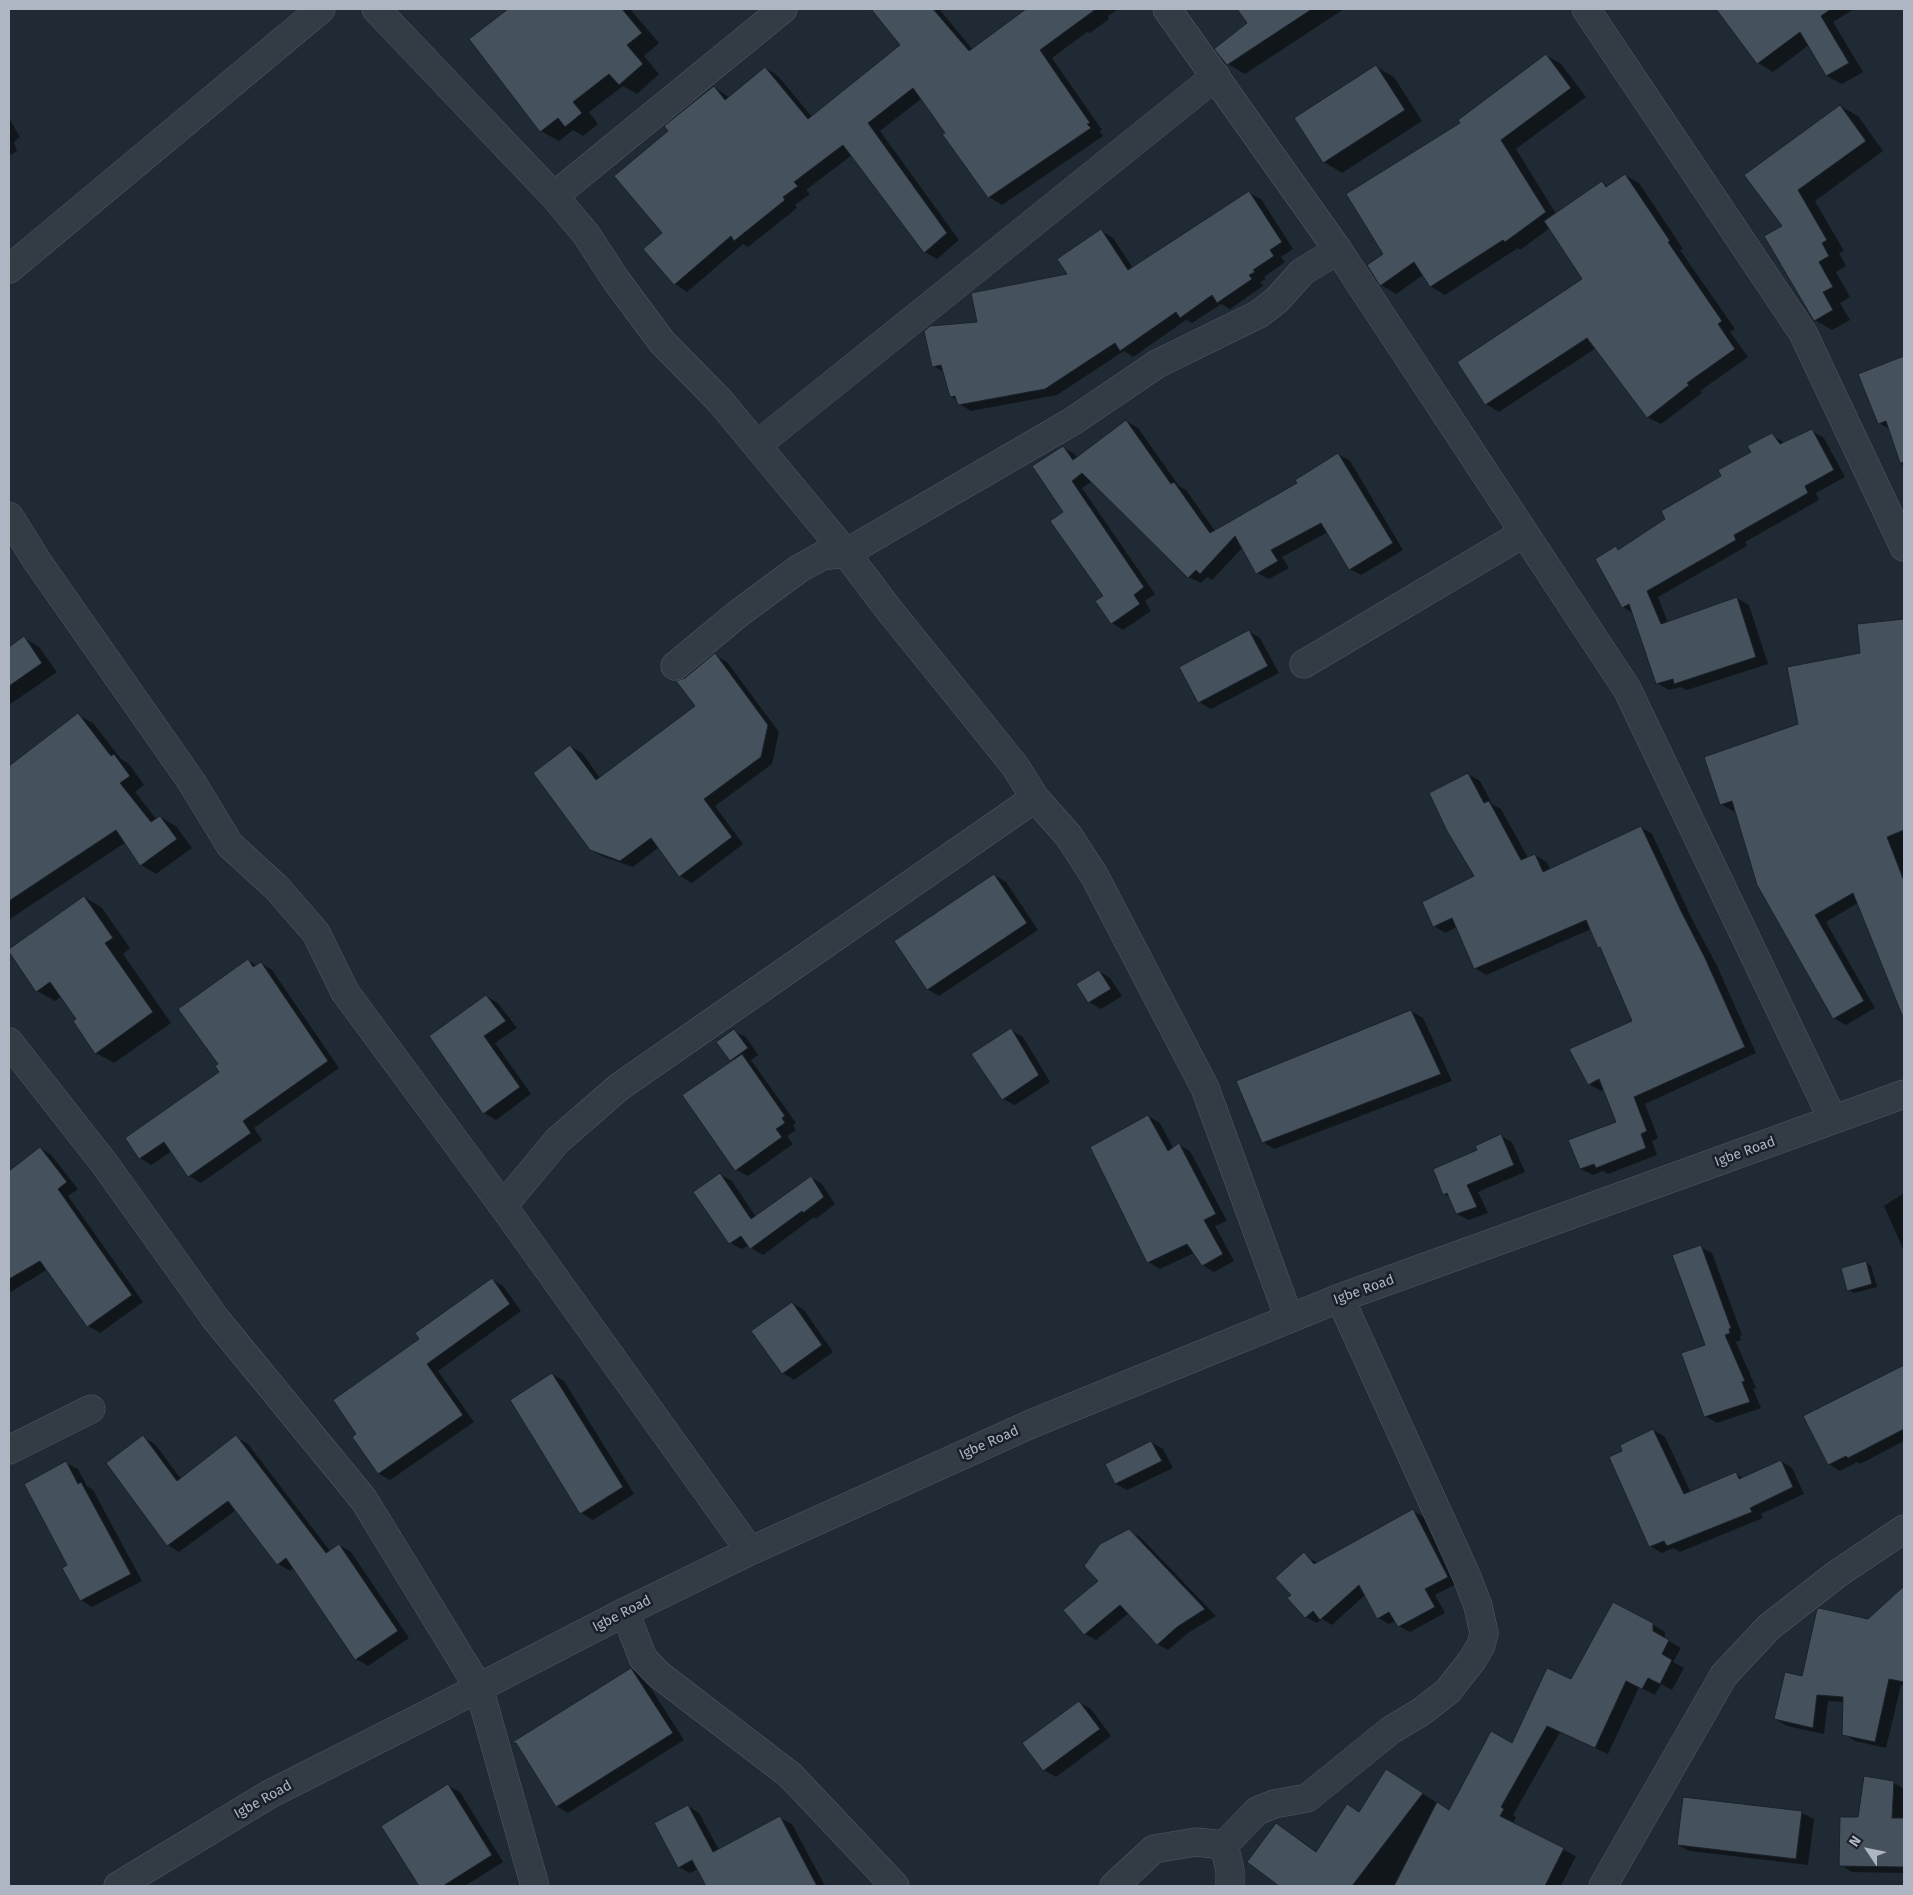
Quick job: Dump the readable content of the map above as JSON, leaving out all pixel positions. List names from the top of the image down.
{
  "streets": {
    "street": ["Igbe Road"]
  },
  "north": "top left"
}
